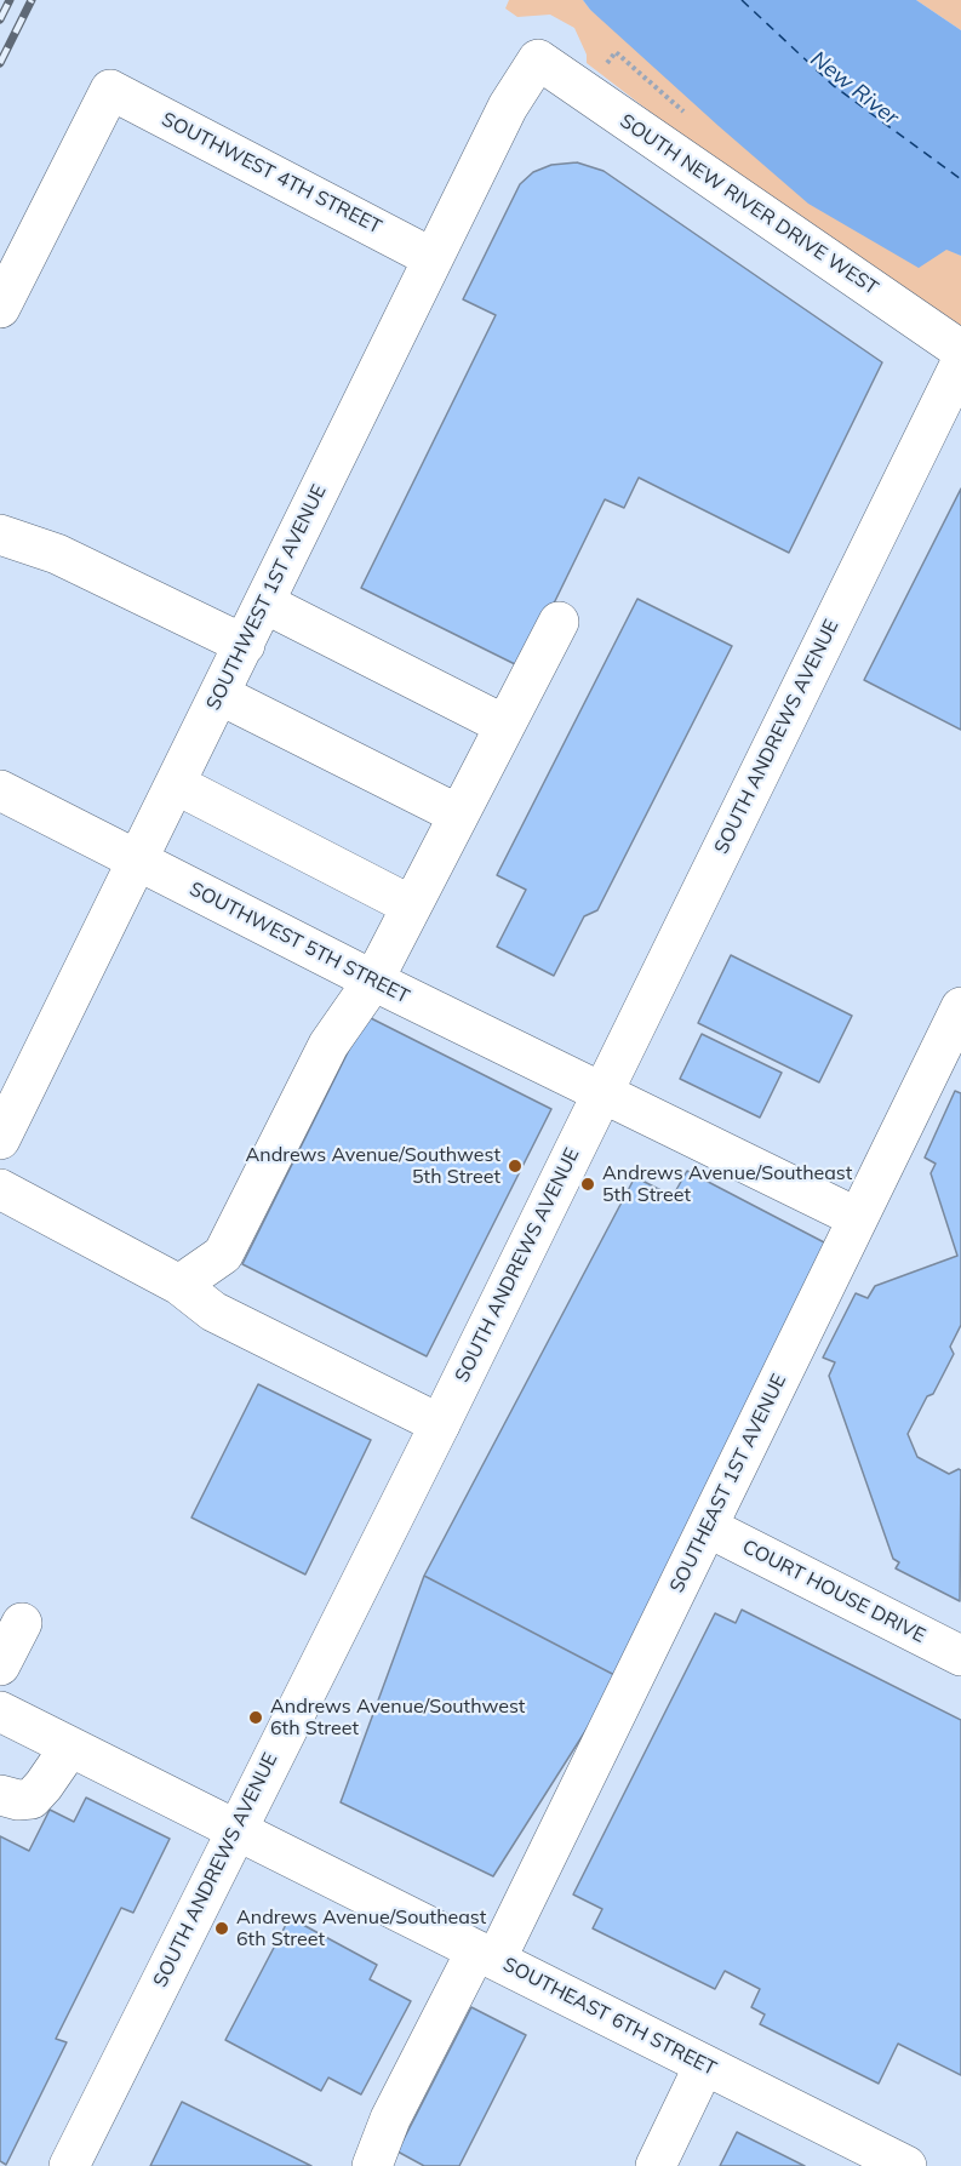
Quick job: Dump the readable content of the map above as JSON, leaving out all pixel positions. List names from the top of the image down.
{
  "streets": {
    "street": [
      "SOUTHWEST 4TH STREET",
      "SOUTH NEW RIVER DRIVE WEST",
      "SOUTHWEST 1ST AVENUE",
      "SOUTH ANDREWS AVENUE",
      "SOUTHWEST 5TH STREET",
      "SOUTHEAST 1ST AVENUE",
      "COURT HOUSE DRIVE",
      "SOUTHEAST 6TH STREET"
    ]
  },
  "crossings": [
    ["SOUTHWEST 4TH STREET", "SOUTHWEST 1ST AVENUE"],
    ["SOUTH NEW RIVER DRIVE WEST", "SOUTHWEST 1ST AVENUE"],
    ["SOUTHWEST 1ST AVENUE", "SOUTHWEST 5TH STREET"],
    ["SOUTH ANDREWS AVENUE", "SOUTHWEST 5TH STREET"],
    ["SOUTH ANDREWS AVENUE", "SOUTHEAST 6TH STREET"],
    ["SOUTHWEST 5TH STREET", "SOUTHEAST 1ST AVENUE"],
    ["SOUTHEAST 1ST AVENUE", "COURT HOUSE DRIVE"],
    ["SOUTHEAST 1ST AVENUE", "SOUTHEAST 6TH STREET"]
  ],
  "water": ["New River"],
  "places": [
    "Andrews Avenue/Southwest 5th Street",
    "Andrews Avenue/Southeast 5th Street",
    "Andrews Avenue/Southwest 6th Street",
    "Andrews Avenue/Southeast 6th Street"
  ]
}
